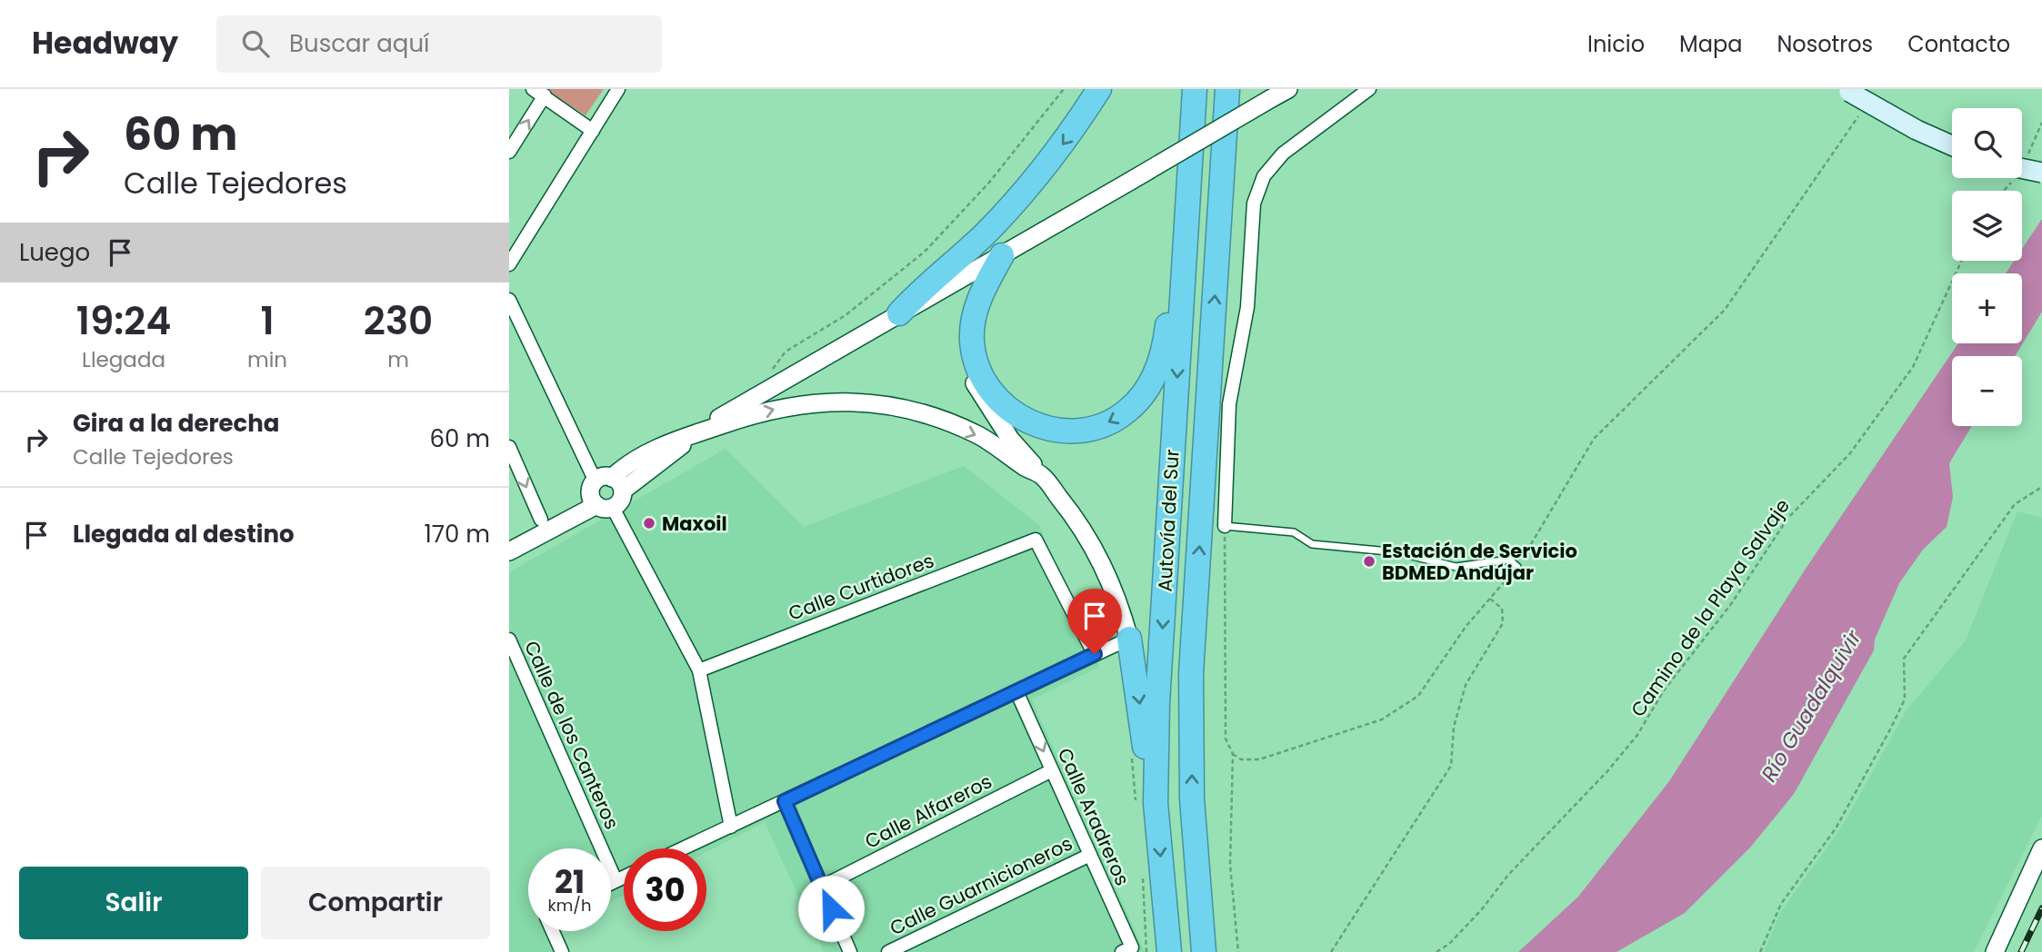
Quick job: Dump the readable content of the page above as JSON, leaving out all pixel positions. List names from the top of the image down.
{
  "streets": {
    "highway": ["Autovía del Sur"],
    "street": [
      "Calle Curtidores",
      "Calle de los Canteros",
      "Calle Alfareros",
      "Calle Aradreros",
      "Calle Guarnicioneros"
    ],
    "path": ["Camino de la Playa Salvaje"]
  },
  "crossings": [
    ["Calle Alfareros", "Calle Aradreros"],
    ["Calle Aradreros", "Calle Guarnicioneros"]
  ],
  "water": ["Río Guadalquivir"],
  "places": ["Maxoil", "Estación de Servicio BDMED Andújar"],
  "page": {
    "header": "Headway",
    "search": "Buscar aquí",
    "nav": [
      "Inicio",
      "Mapa",
      "Nosotros",
      "Contacto"
    ],
    "turn": ["60 m", "Calle Tejedores"],
    "map_buttons": ["+", "−"],
    "then": "Luego",
    "eta": [
      "19:24",
      "Llegada",
      "1",
      "min",
      "230",
      "m"
    ],
    "list": [
      {
        "name": "Gira a la derecha",
        "note": "Calle Tejedores",
        "value": "60 m"
      },
      {
        "name": "Llegada al destino",
        "value": "170 m"
      }
    ],
    "speed": "21 km/h",
    "limit": "30",
    "buttons": ["Salir", "Compartir"]
  }
}
